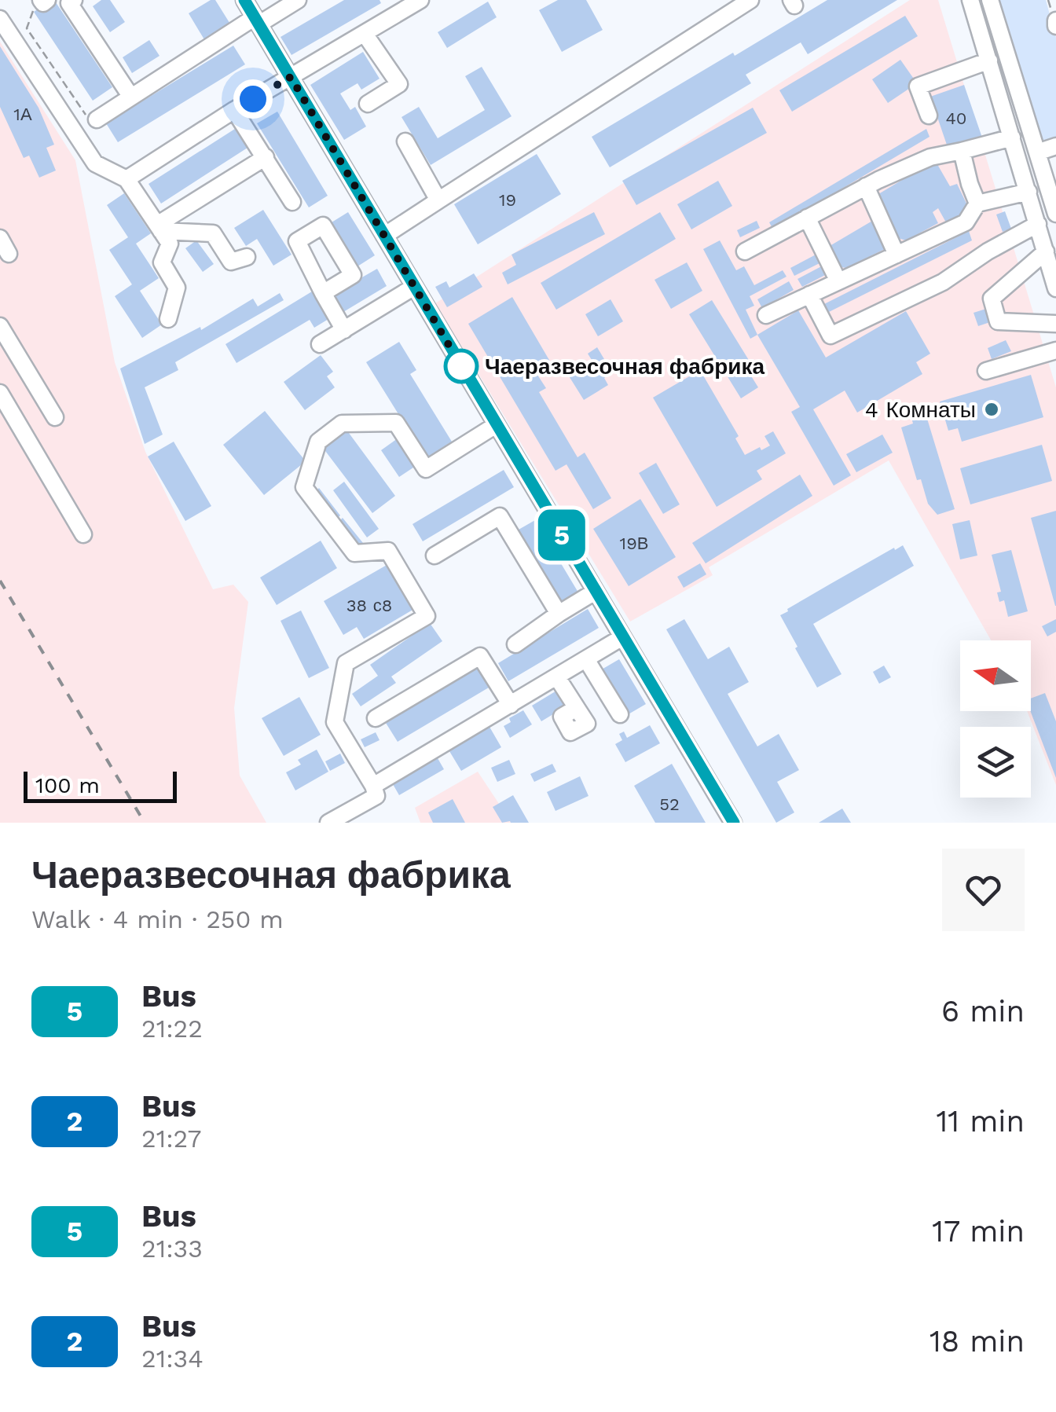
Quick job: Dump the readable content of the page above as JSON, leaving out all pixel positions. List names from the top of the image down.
{
  "places": ["Чаеразвесочная фабрика", "4 Комнаты"],
  "lines": ["bus line 5"],
  "house_numbers": [
    "1А",
    "40",
    "19",
    "19В",
    "38 с8",
    "52"
  ],
  "scale_bar": "100 m",
  "north": "left",
  "page": {
    "on_map": "5",
    "scale": "100 m",
    "heading": ["Чаеразвесочная фабрика", "Walk · 4 min · 250 m"],
    "list": [
      {
        "mark": "5",
        "name": "Bus",
        "note": "21:22",
        "value": "6 min"
      },
      {
        "mark": "2",
        "name": "Bus",
        "note": "21:27",
        "value": "11 min"
      },
      {
        "mark": "5",
        "name": "Bus",
        "note": "21:33",
        "value": "17 min"
      },
      {
        "mark": "2",
        "name": "Bus",
        "note": "21:34",
        "value": "18 min"
      }
    ]
  }
}
